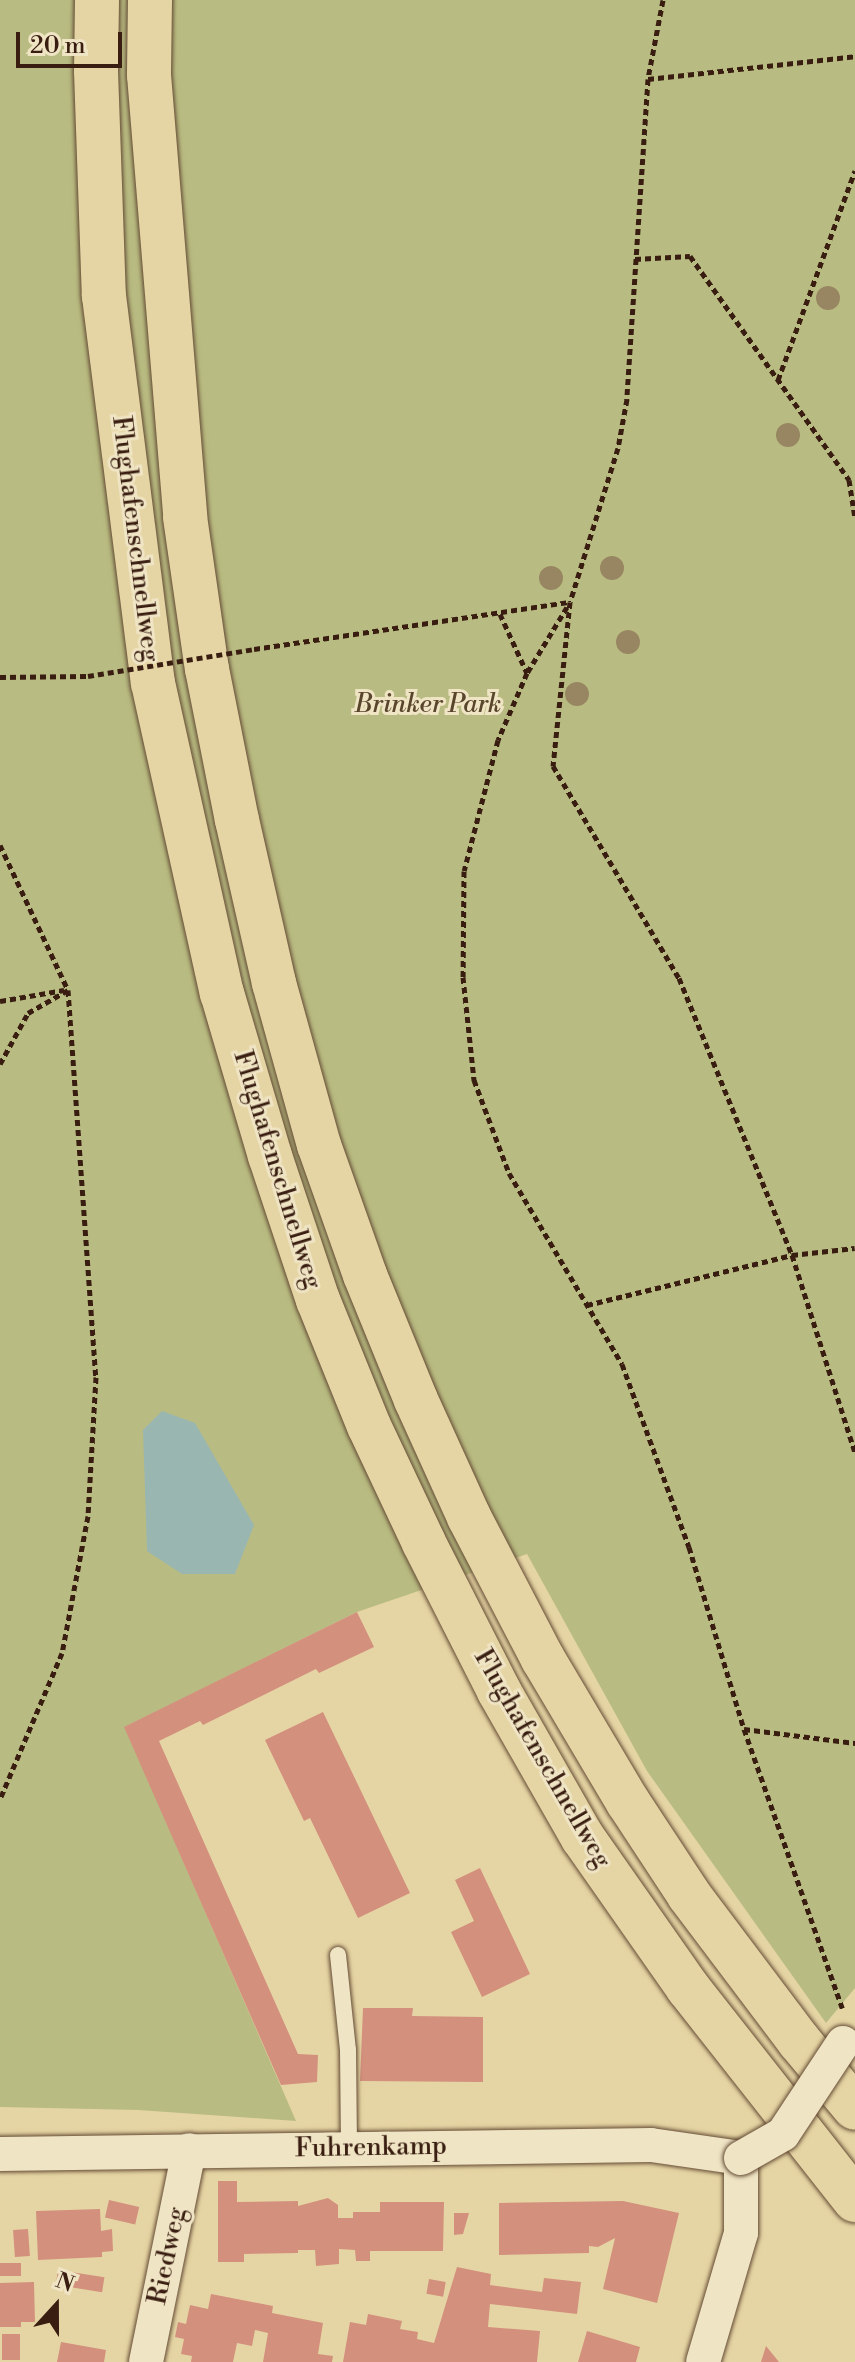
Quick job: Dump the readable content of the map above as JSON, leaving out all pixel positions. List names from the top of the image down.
{
  "streets": {
    "highway": ["Flughafenschnellweg"],
    "street": ["Fuhrenkamp", "Riedweg"]
  },
  "crossings": [
    ["Fuhrenkamp", "Riedweg"]
  ],
  "parks": ["Brinker Park"],
  "scale_bar": "20 m",
  "north": "top"
}
